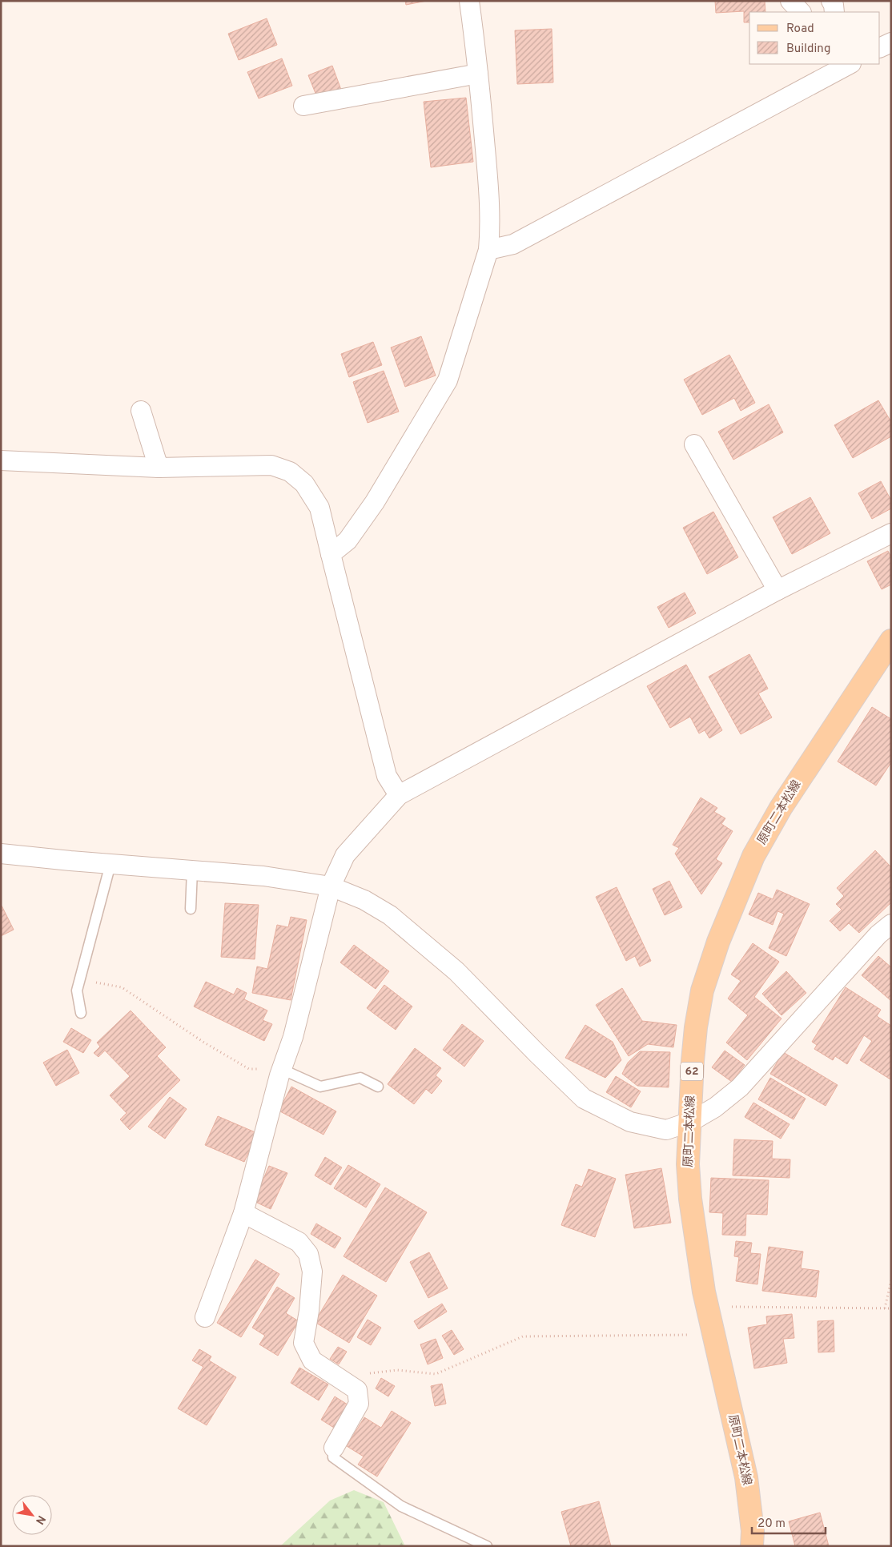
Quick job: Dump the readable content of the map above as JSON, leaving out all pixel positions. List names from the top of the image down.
{
  "streets": {
    "main road": ["原町二本松線", "62"]
  },
  "legend": ["Road", "Building"],
  "scale_bar": "20 m",
  "north": "bottom right"
}
